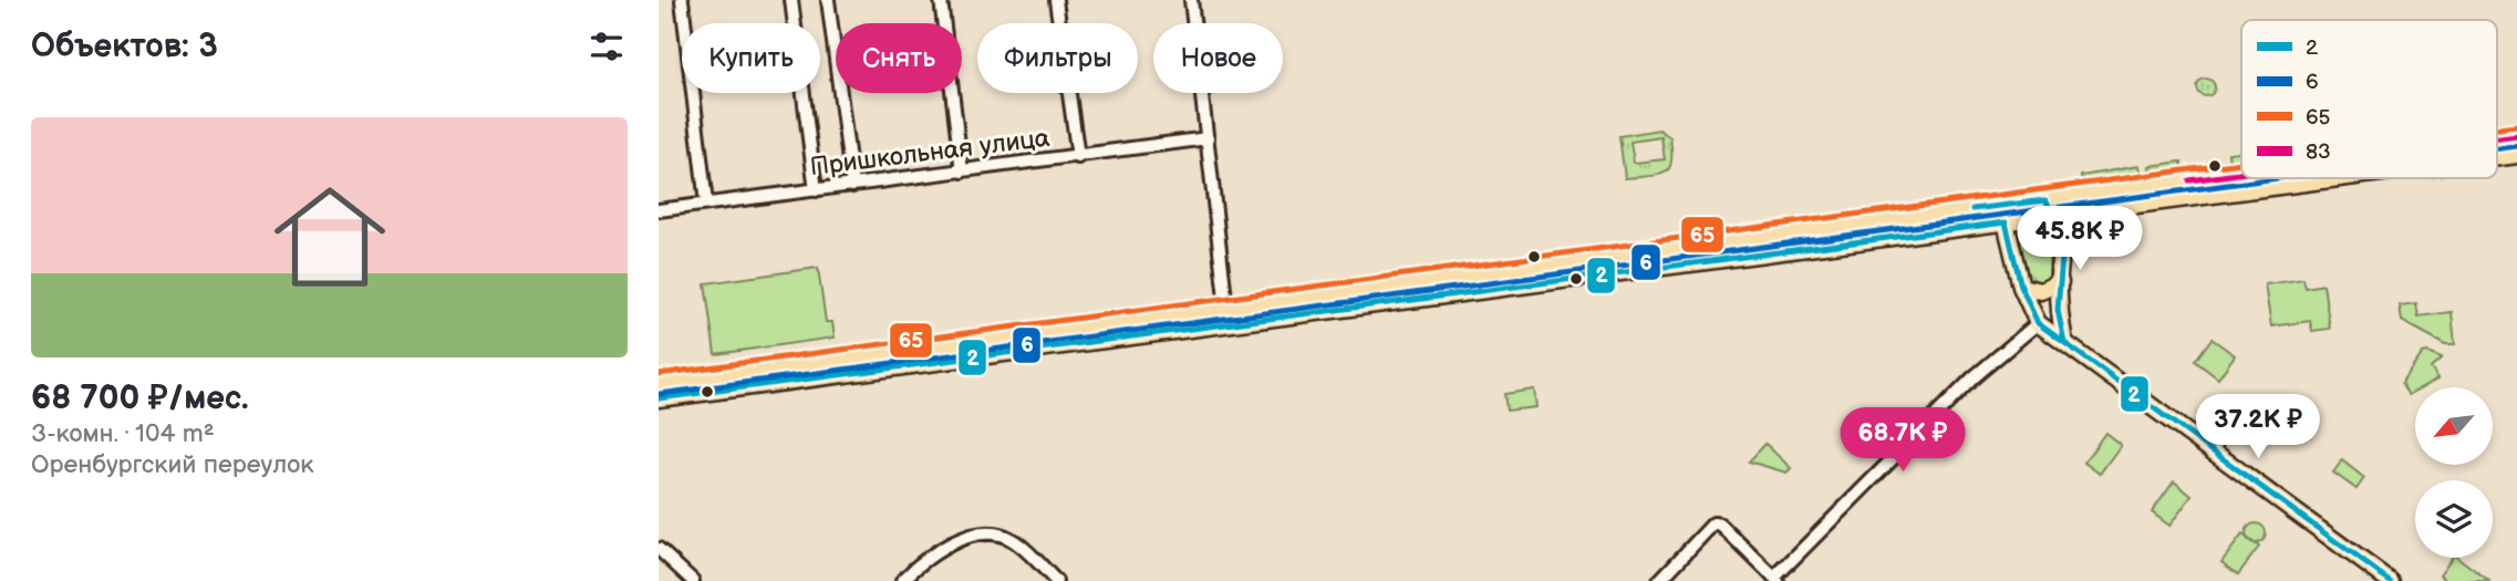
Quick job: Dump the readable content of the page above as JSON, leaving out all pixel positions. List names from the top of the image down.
{
  "streets": {
    "street": ["Пришкольная улица"]
  },
  "lines": [
    "transit line 65",
    "transit line 83",
    "transit line 6",
    "transit line 2"
  ],
  "legend": [
    "2",
    "6",
    "65",
    "83"
  ],
  "north": "bottom left",
  "page": {
    "heading": "Объектов: 3",
    "chip": [
      "Купить",
      "Снять",
      "Фильтры",
      "Новое"
    ],
    "list": [
      {
        "name": "68 700 ₽/мес.",
        "note": "3-комн. · 104 m² · Оренбургский переулок"
      }
    ],
    "price": ["45.8K ₽", "37.2K ₽", "68.7K ₽"]
  }
}
